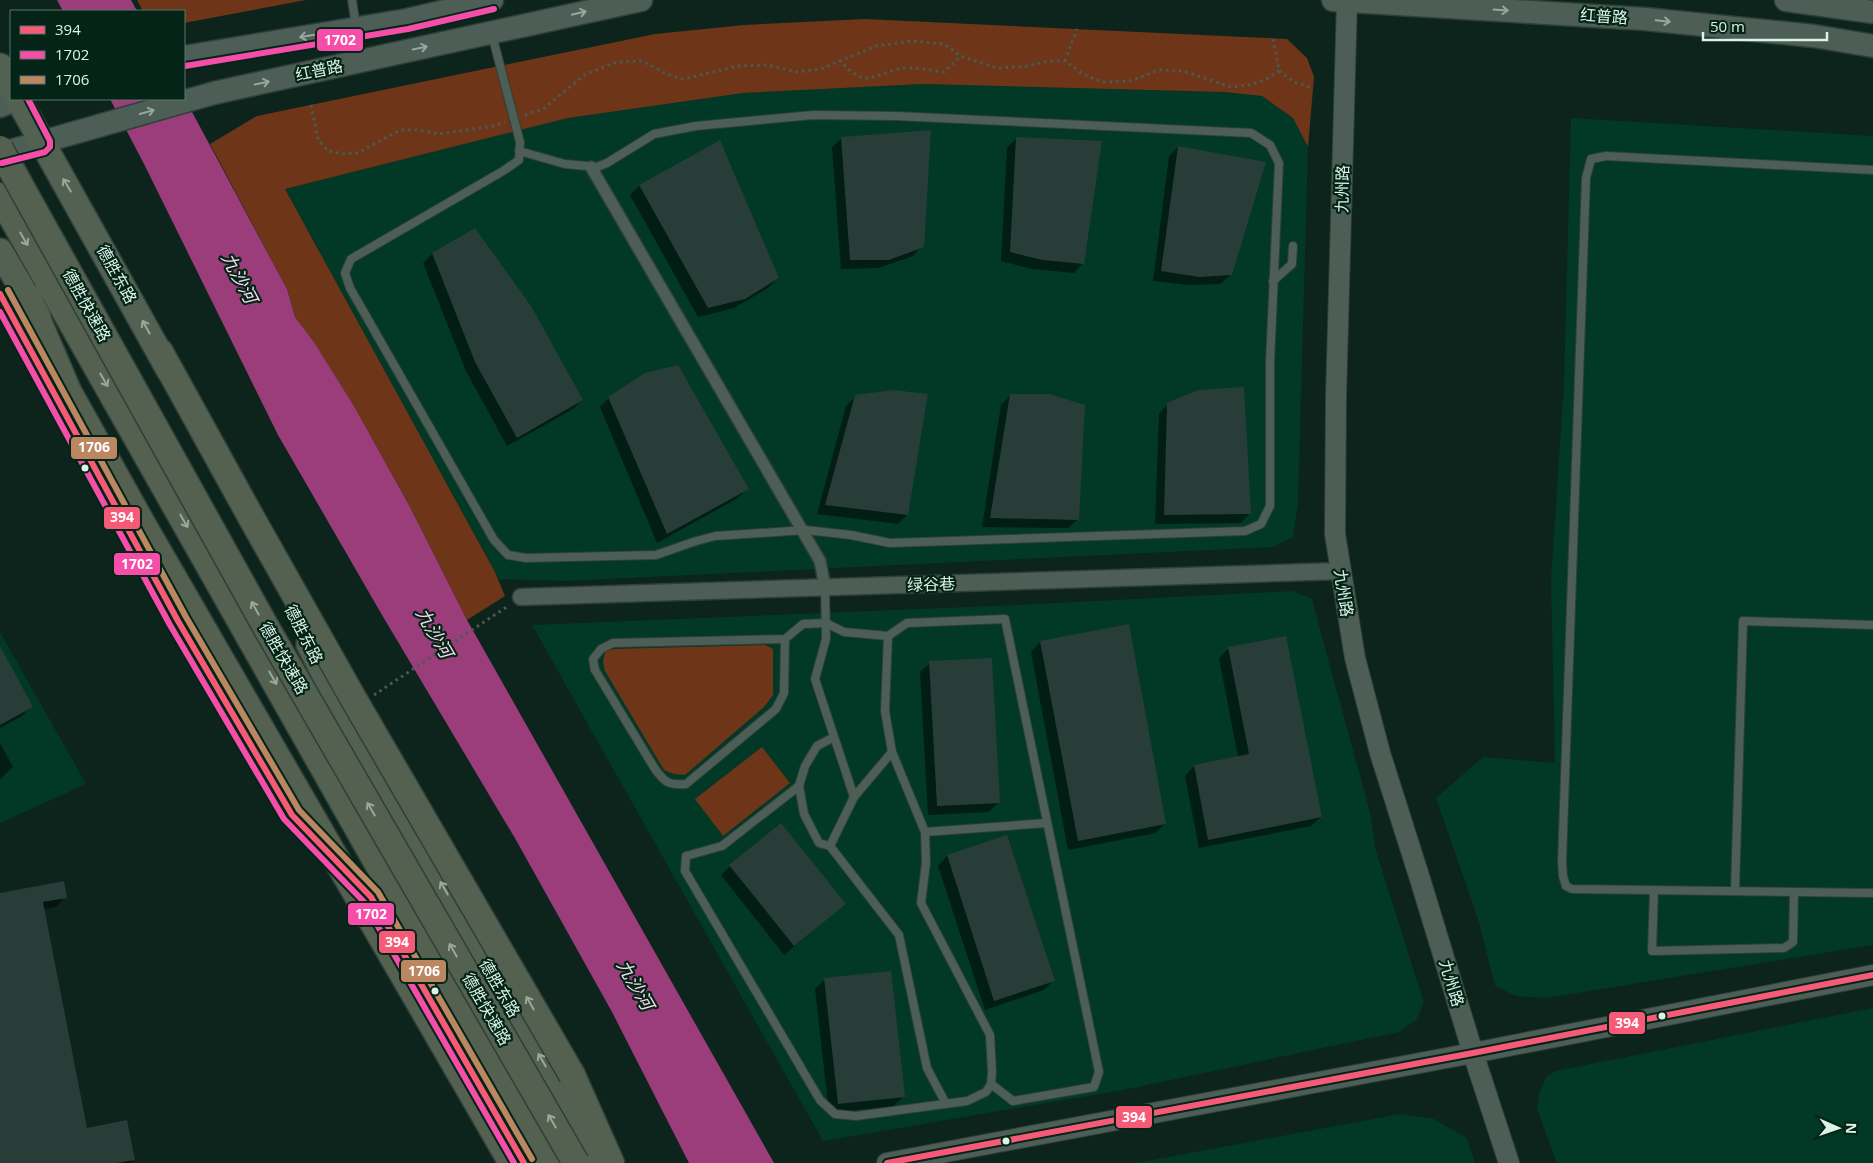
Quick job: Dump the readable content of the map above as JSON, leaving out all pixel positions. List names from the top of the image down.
{
  "streets": {
    "highway": ["德胜快速路"],
    "main road": ["红普路", "德胜东路"],
    "street": ["九州路", "绿谷巷"]
  },
  "crossings": [
    ["红普路", "九州路"],
    ["红普路", "德胜东路"],
    ["九州路", "绿谷巷"]
  ],
  "water": ["九沙河"],
  "lines": ["transit line 1702", "transit line 1706", "transit line 394"],
  "legend": ["394", "1702", "1706"],
  "scale_bar": "50 m",
  "north": "right"
}
